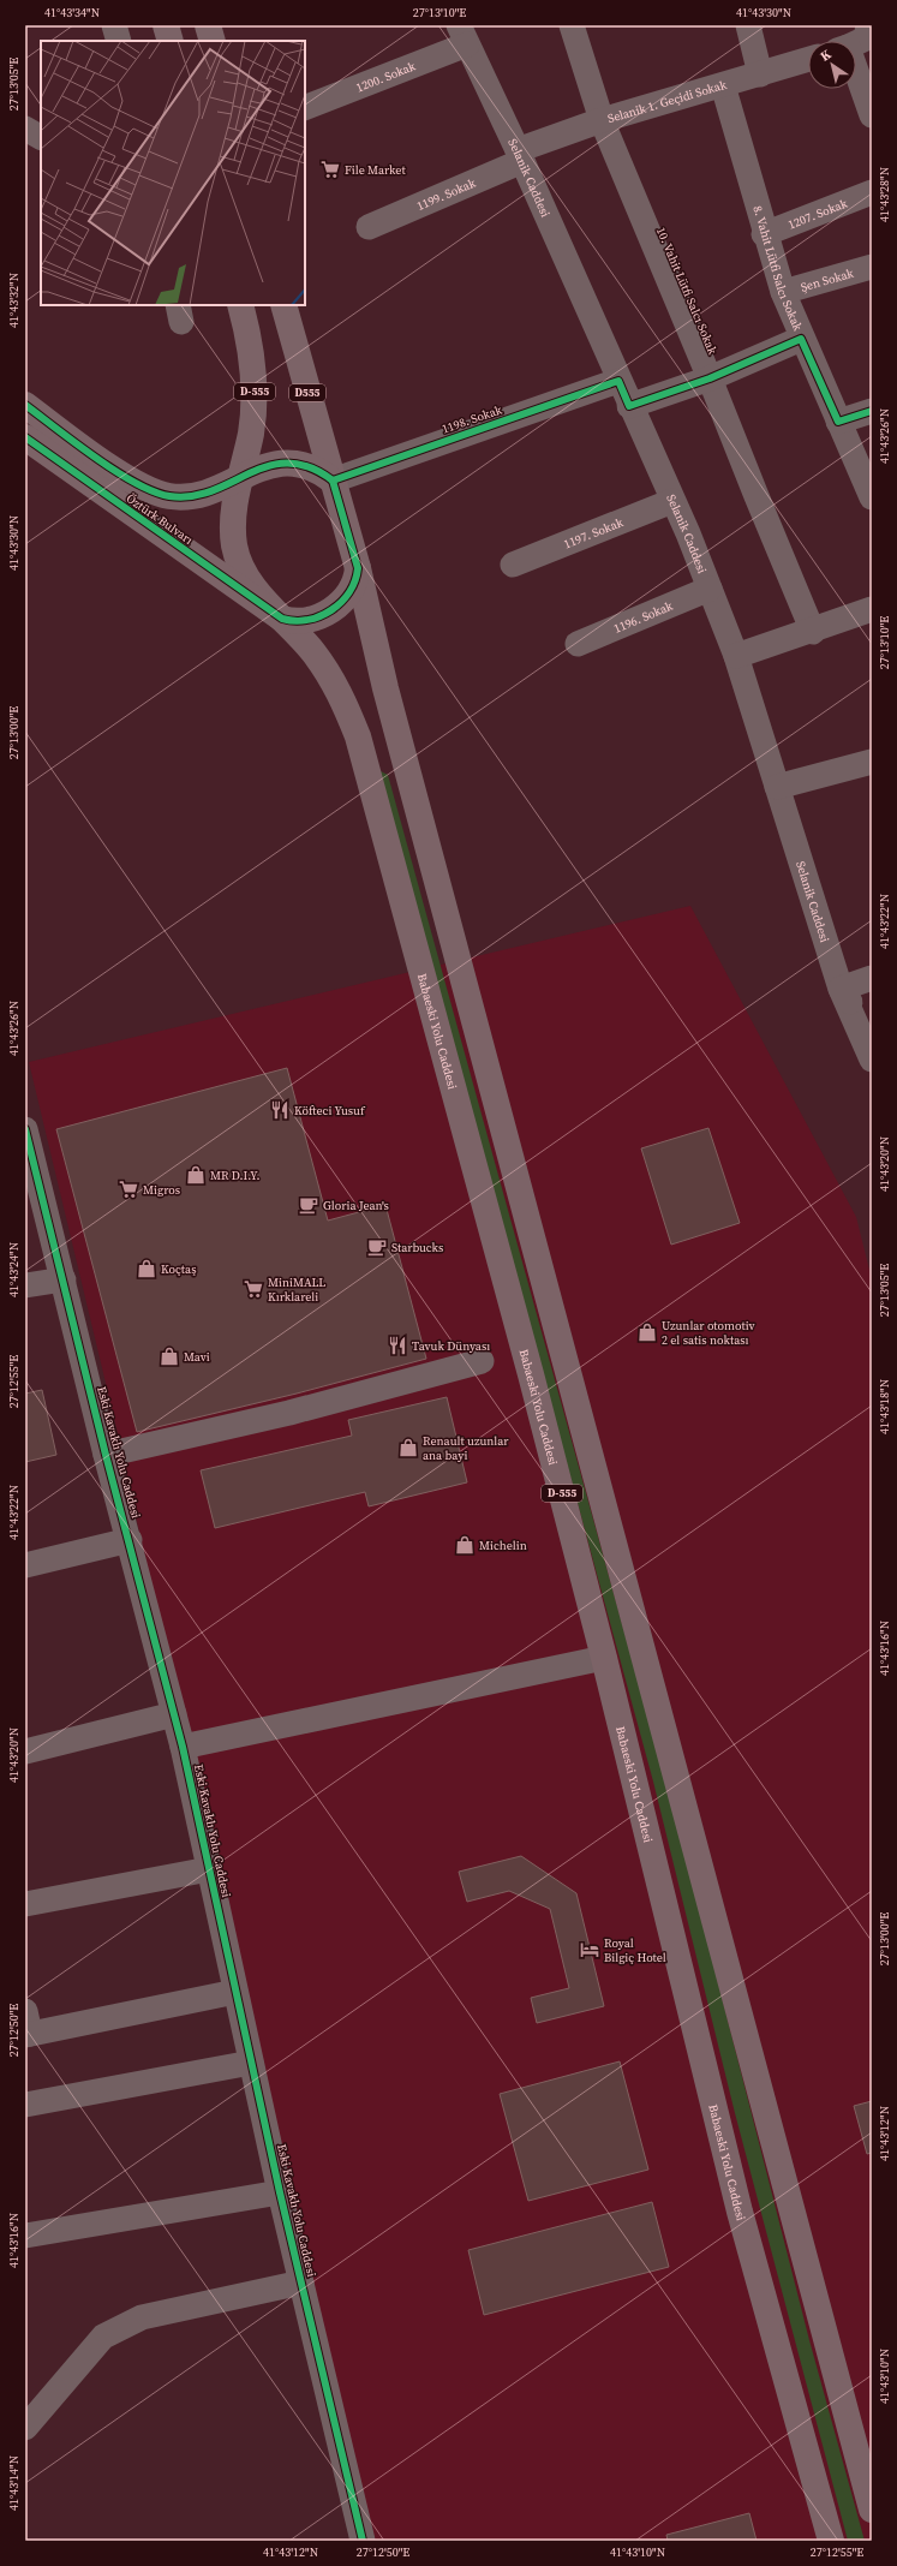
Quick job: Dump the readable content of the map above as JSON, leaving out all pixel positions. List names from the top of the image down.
{
  "streets": {
    "highway": [
      "D-555",
      "D555",
      "Öztürk Bulvarı",
      "Babaeski Yolu Caddesi"
    ],
    "street": [
      "1200. Sokak",
      "Selanik 1. Geçidi Sokak",
      "Selanik Caddesi",
      "1199. Sokak",
      "1207. Sokak",
      "8. Vahit Lütfi Salcı Sokak",
      "Şen Sokak",
      "10. Vahit Lütfi Salcı Sokak",
      "1198. Sokak",
      "1197. Sokak",
      "1196. Sokak",
      "Eski Kavaklı Yolu Caddesi"
    ]
  },
  "crossings": [
    ["1200. Sokak", "Selanik Caddesi"],
    ["Selanik 1. Geçidi Sokak", "Selanik Caddesi"],
    ["Selanik 1. Geçidi Sokak", "1199. Sokak"],
    ["Selanik 1. Geçidi Sokak", "8. Vahit Lütfi Salcı Sokak"],
    ["Selanik 1. Geçidi Sokak", "10. Vahit Lütfi Salcı Sokak"],
    ["Selanik Caddesi", "1199. Sokak"],
    ["Selanik Caddesi", "1198. Sokak"],
    ["Selanik Caddesi", "1197. Sokak"],
    ["Selanik Caddesi", "1196. Sokak"],
    ["1207. Sokak", "8. Vahit Lütfi Salcı Sokak"],
    ["8. Vahit Lütfi Salcı Sokak", "Şen Sokak"],
    ["D-555", "D555"],
    ["D-555", "1198. Sokak"],
    ["D-555", "Öztürk Bulvarı"],
    ["D-555", "Babaeski Yolu Caddesi"],
    ["D555", "1198. Sokak"],
    ["D555", "Öztürk Bulvarı"],
    ["D555", "Babaeski Yolu Caddesi"],
    ["1198. Sokak", "Öztürk Bulvarı"],
    ["1198. Sokak", "Babaeski Yolu Caddesi"],
    ["Öztürk Bulvarı", "Babaeski Yolu Caddesi"]
  ],
  "places": {
    "supermarket": ["File Market", "Migros", "MiniMALL Kırklareli"],
    "restaurant": ["Köfteci Yusuf", "Tavuk Dünyası"],
    "shop": [
      "MR D.I.Y.",
      "Koçtaş",
      "Uzunlar otomotiv 2 el satis noktası",
      "Mavi",
      "Renault uzunlar ana bayi",
      "Michelin"
    ],
    "cafe": ["Gloria Jean's", "Starbucks"],
    "hotel": ["Royal Bilgiç Hotel"]
  },
  "north": "top left",
  "coordinates": [
    "41°43'34\"N",
    "27°13'10\"E",
    "41°43'30\"N",
    "27°13'05\"E",
    "41°43'28\"N",
    "41°43'32\"N",
    "41°43'26\"N",
    "27°13'00\"E",
    "41°43'22\"N",
    "41°43'20\"N",
    "41°43'24\"N",
    "27°12'55\"E",
    "41°43'18\"N",
    "41°43'16\"N",
    "27°12'50\"E",
    "41°43'12\"N",
    "41°43'10\"N",
    "41°43'14\"N"
  ]
}
